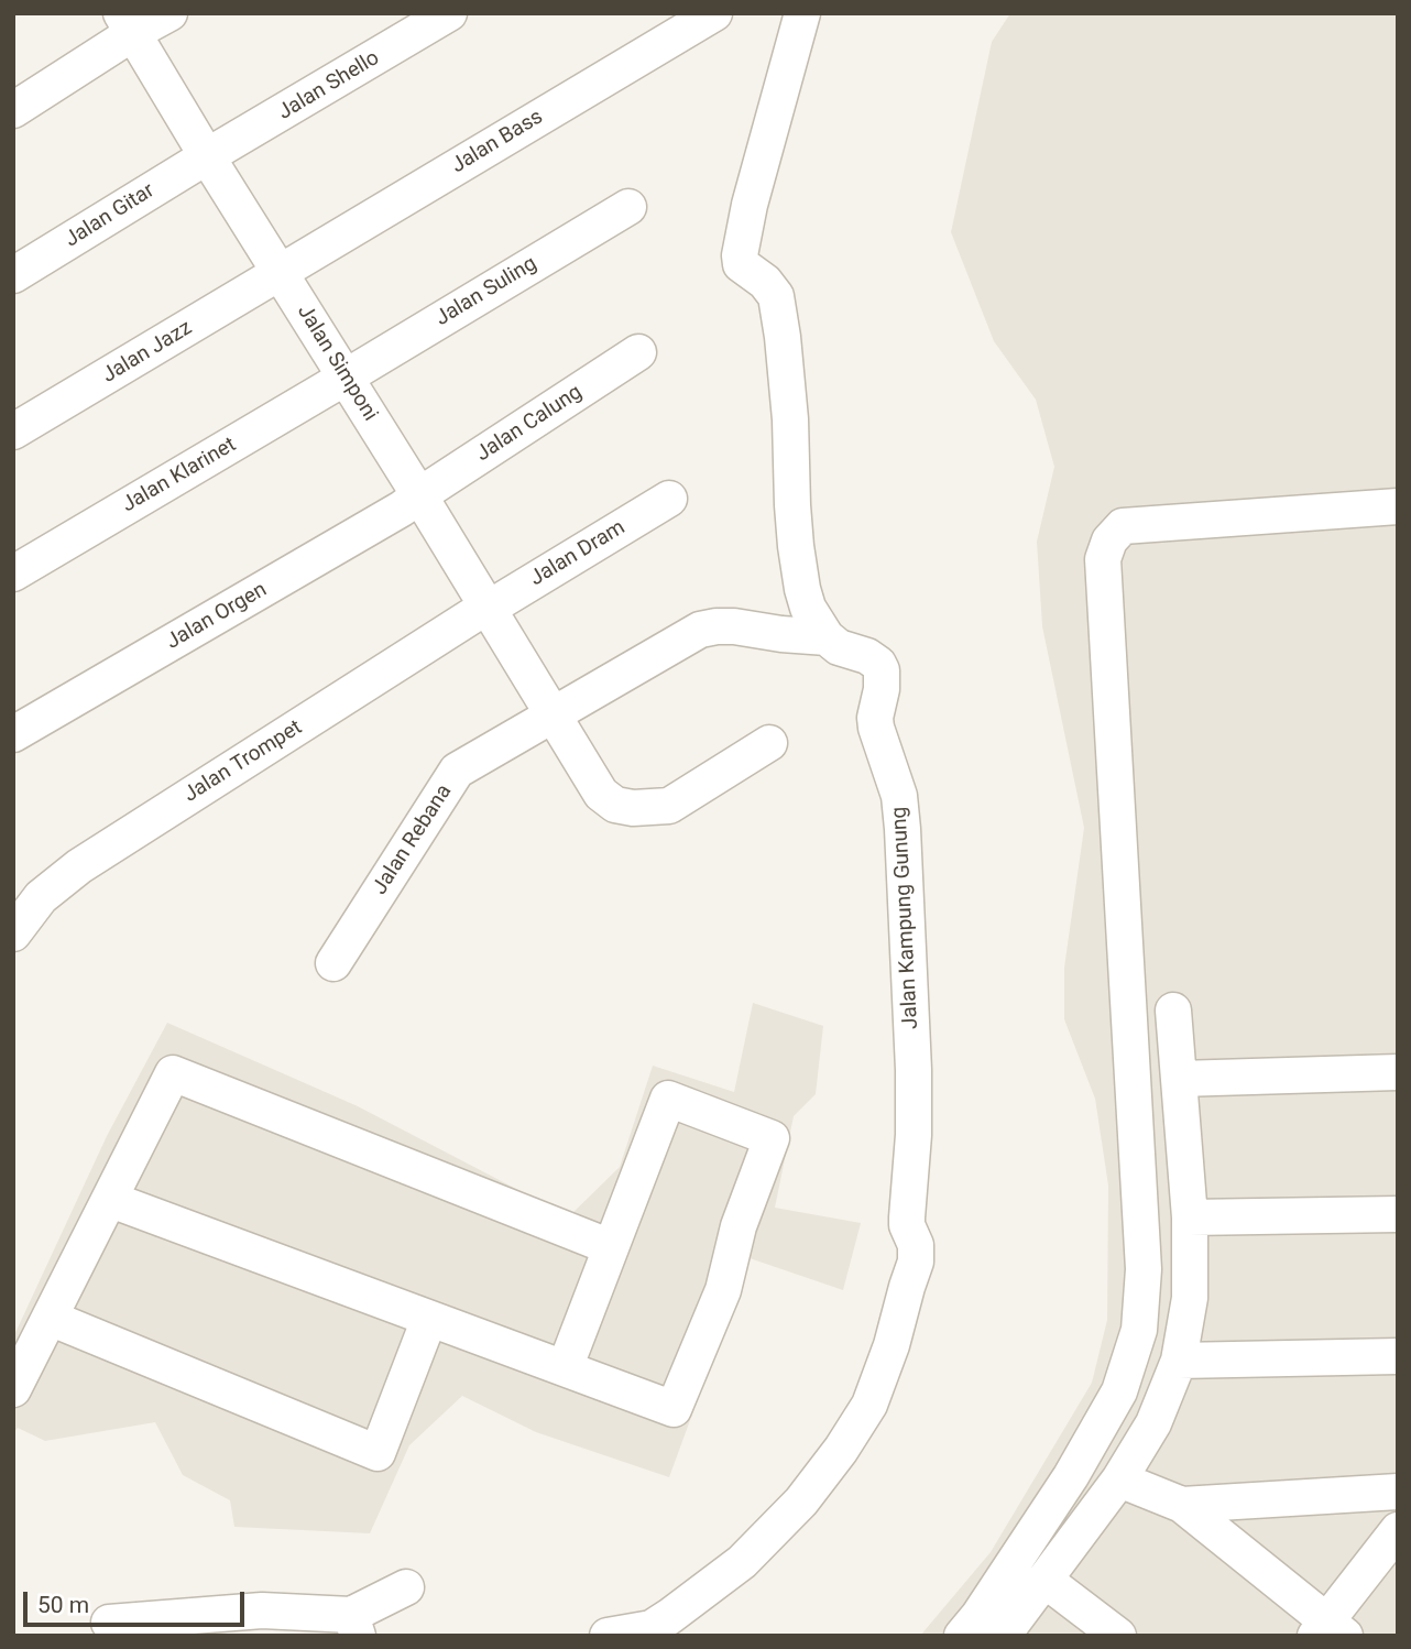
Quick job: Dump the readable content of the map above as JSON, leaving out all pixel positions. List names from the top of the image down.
{
  "streets": {
    "street": [
      "Jalan Shello",
      "Jalan Bass",
      "Jalan Gitar",
      "Jalan Suling",
      "Jalan Jazz",
      "Jalan Simponi",
      "Jalan Calung",
      "Jalan Klarinet",
      "Jalan Dram",
      "Jalan Orgen",
      "Jalan Trompet",
      "Jalan Rebana",
      "Jalan Kampung Gunung"
    ]
  },
  "crossings": [
    ["Jalan Shello", "Jalan Gitar"],
    ["Jalan Shello", "Jalan Simponi"],
    ["Jalan Bass", "Jalan Jazz"],
    ["Jalan Bass", "Jalan Simponi"],
    ["Jalan Gitar", "Jalan Simponi"],
    ["Jalan Suling", "Jalan Simponi"],
    ["Jalan Suling", "Jalan Klarinet"],
    ["Jalan Jazz", "Jalan Simponi"],
    ["Jalan Simponi", "Jalan Calung"],
    ["Jalan Simponi", "Jalan Klarinet"],
    ["Jalan Simponi", "Jalan Dram"],
    ["Jalan Simponi", "Jalan Orgen"],
    ["Jalan Simponi", "Jalan Trompet"],
    ["Jalan Simponi", "Jalan Rebana"],
    ["Jalan Calung", "Jalan Orgen"],
    ["Jalan Dram", "Jalan Trompet"],
    ["Jalan Rebana", "Jalan Kampung Gunung"]
  ],
  "scale_bar": "50 m"
}
